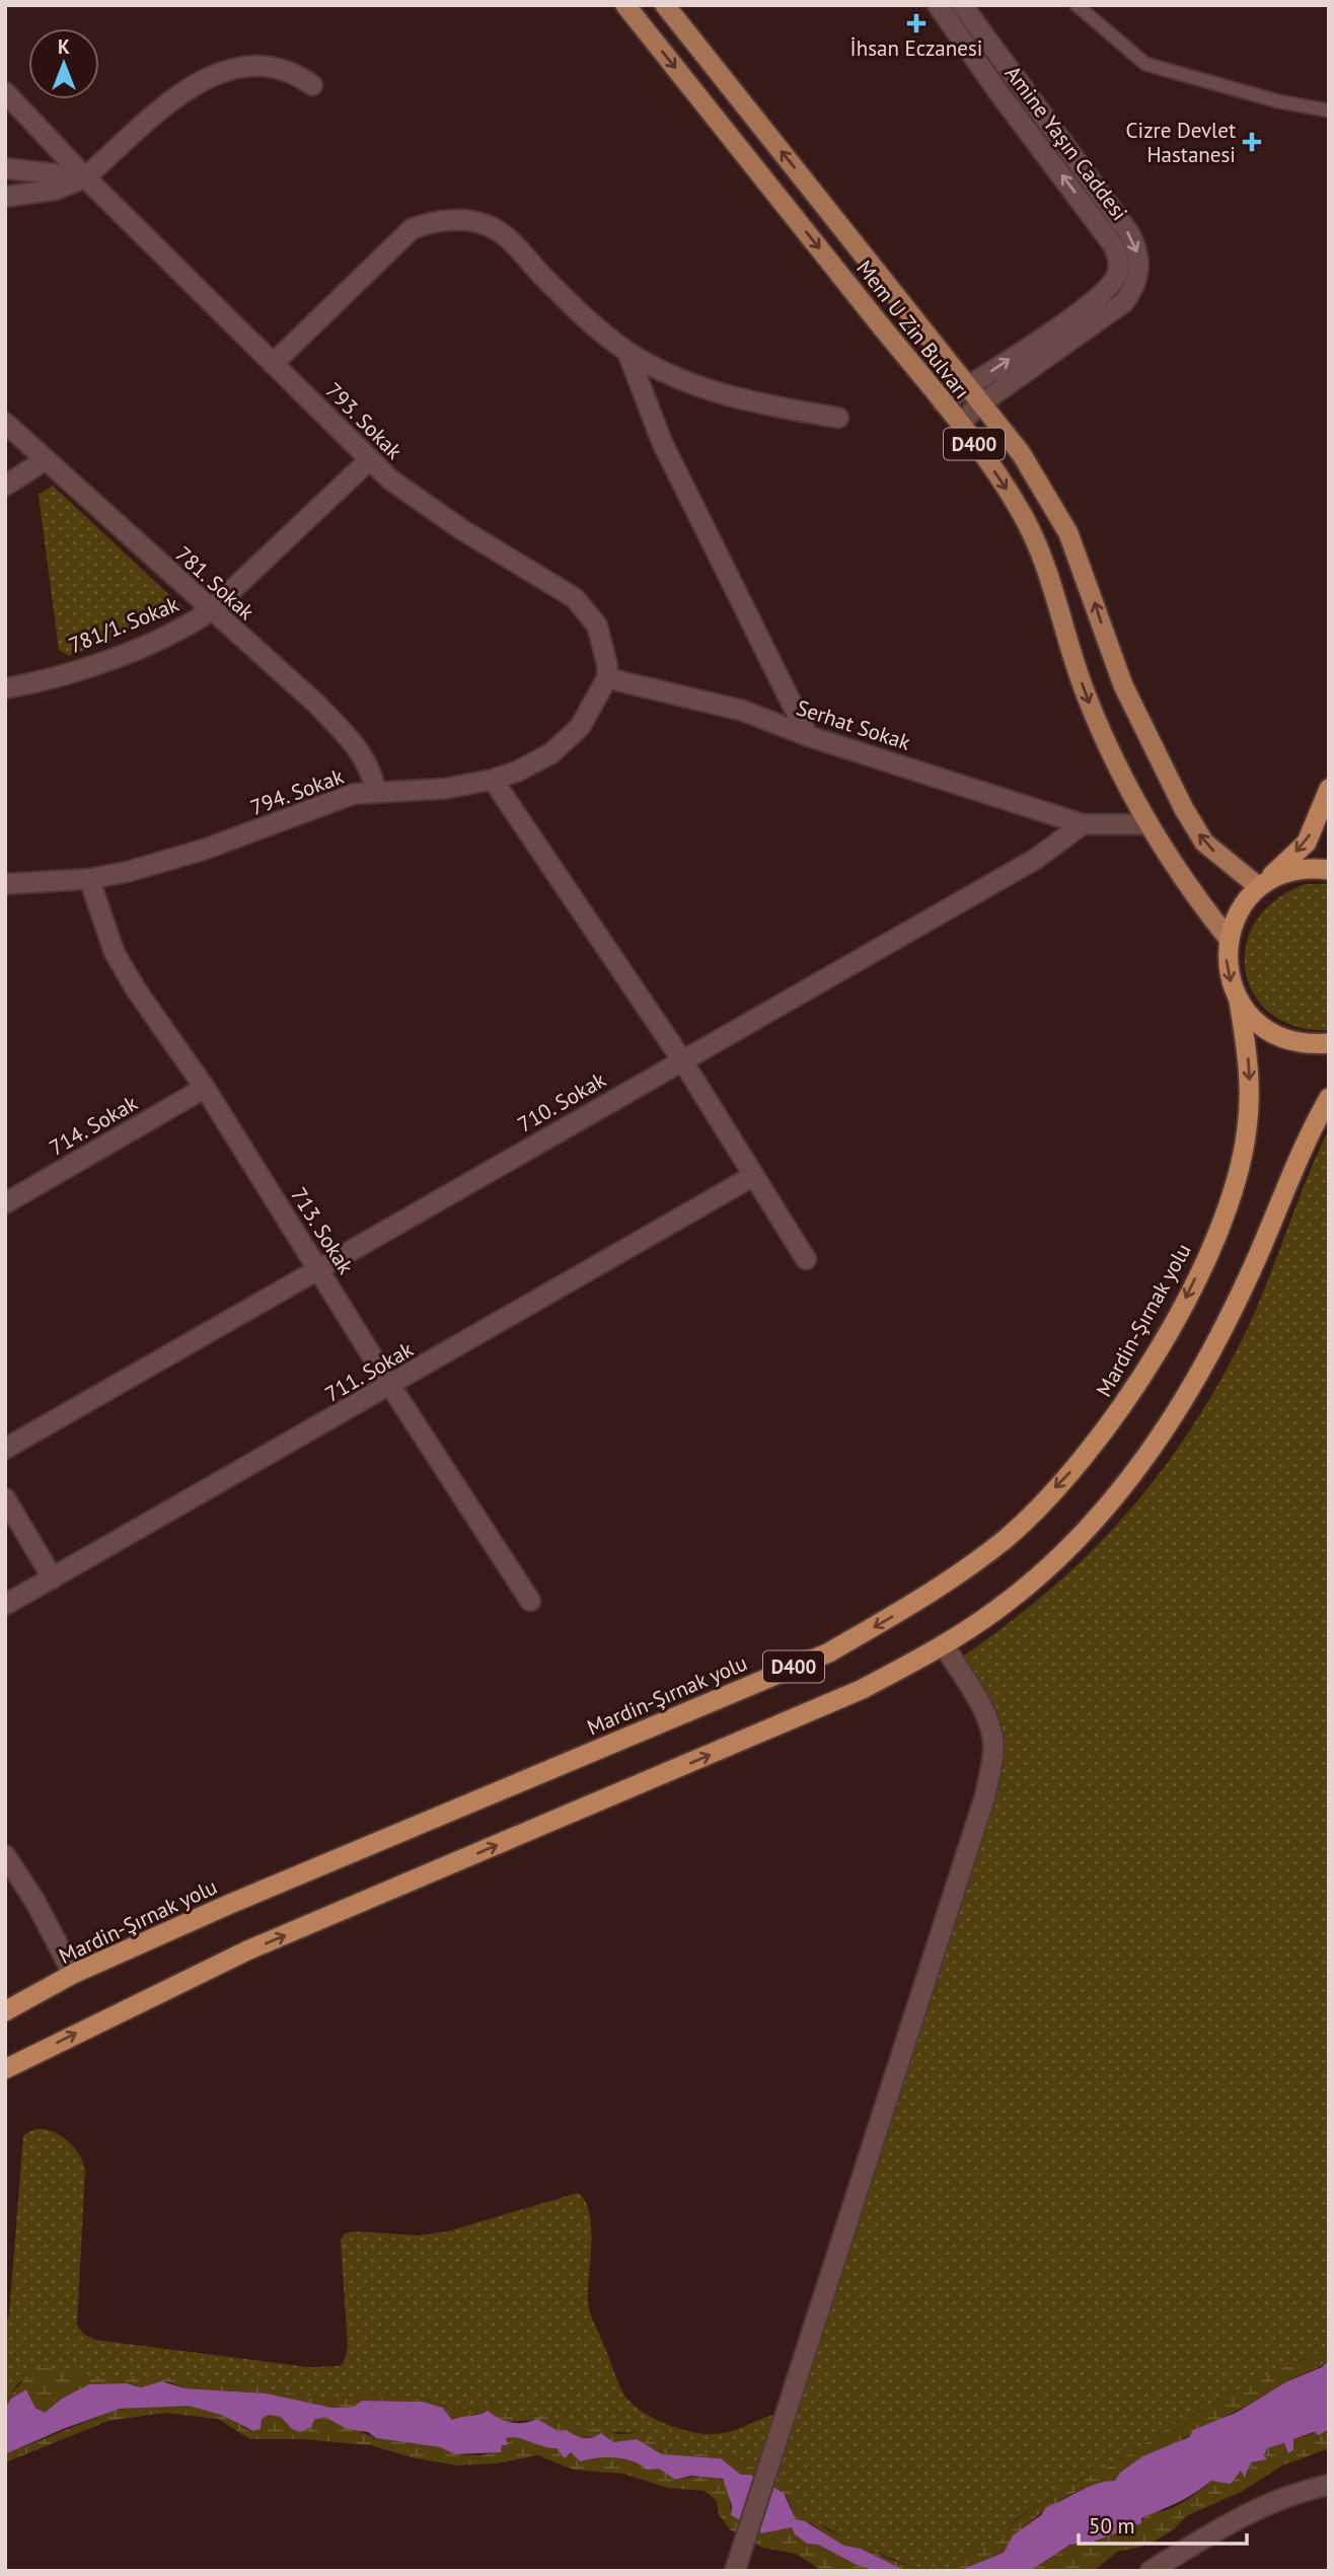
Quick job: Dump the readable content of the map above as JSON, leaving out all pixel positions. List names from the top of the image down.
{
  "streets": {
    "highway": ["D400", "Mardin-Şırnak yolu"],
    "main road": ["Mem U Zin Bulvarı"],
    "street": [
      "Amine Yaşın Caddesi",
      "793. Sokak",
      "781. Sokak",
      "781/1. Sokak",
      "Serhat Sokak",
      "794. Sokak",
      "710. Sokak",
      "714. Sokak",
      "713. Sokak",
      "711. Sokak"
    ]
  },
  "crossings": [
    ["Amine Yaşın Caddesi", "Mem U Zin Bulvarı"],
    ["793. Sokak", "781/1. Sokak"],
    ["793. Sokak", "Serhat Sokak"],
    ["793. Sokak", "794. Sokak"],
    ["781. Sokak", "781/1. Sokak"],
    ["781. Sokak", "794. Sokak"],
    ["Serhat Sokak", "794. Sokak"],
    ["Serhat Sokak", "710. Sokak"],
    ["794. Sokak", "713. Sokak"],
    ["710. Sokak", "713. Sokak"],
    ["714. Sokak", "713. Sokak"],
    ["713. Sokak", "711. Sokak"]
  ],
  "places": {
    "health": ["İhsan Eczanesi", "Cizre Devlet Hastanesi"]
  },
  "scale_bar": "50 m",
  "north": "top"
}
